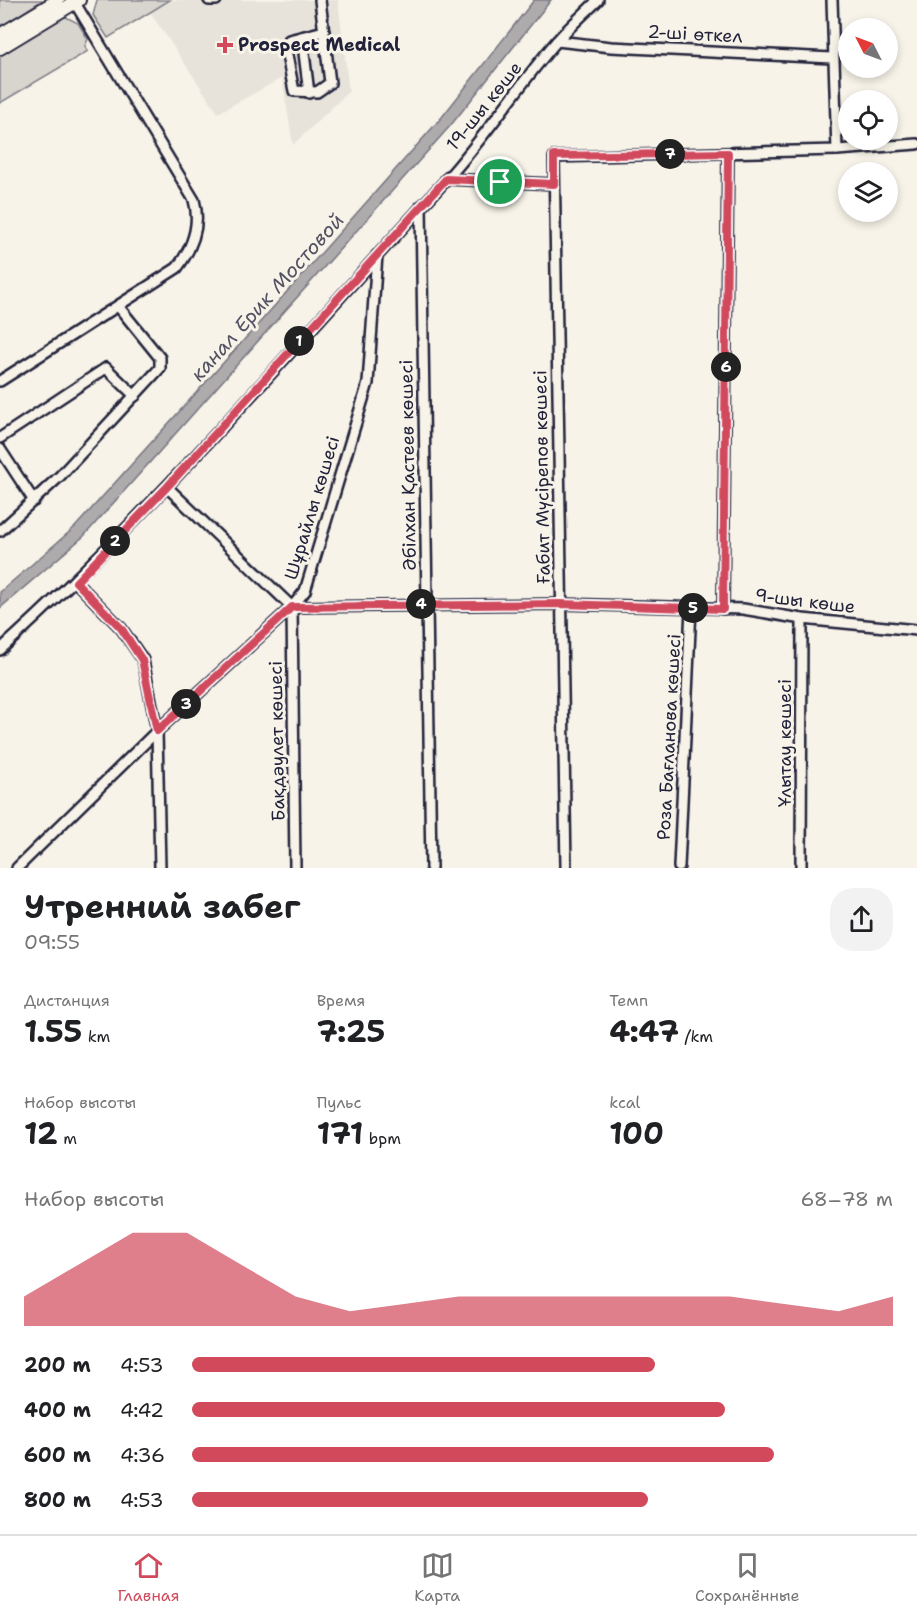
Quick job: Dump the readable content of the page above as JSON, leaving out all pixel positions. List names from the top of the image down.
{
  "streets": {
    "street": [
      "2-шi өткел",
      "19-шы көше",
      "Әбілхан Қастеев көшесi",
      "Ғабит Мүсірепов көшесi",
      "Шұрайлы көшесі",
      "9-шы көше",
      "Роза Бағланова көшесi",
      "Бақдәулет көшесi",
      "Ұлытау көшесi"
    ]
  },
  "crossings": [
    ["2-шi өткел", "19-шы көше"],
    ["19-шы көше", "Әбілхан Қастеев көшесi"],
    ["19-шы көше", "Шұрайлы көшесі"],
    ["Әбілхан Қастеев көшесi", "9-шы көше"],
    ["Ғабит Мүсірепов көшесi", "9-шы көше"],
    ["Шұрайлы көшесі", "9-шы көше"],
    ["Шұрайлы көшесі", "Бақдәулет көшесi"],
    ["9-шы көше", "Роза Бағланова көшесi"],
    ["9-шы көше", "Бақдәулет көшесi"],
    ["9-шы көше", "Ұлытау көшесi"]
  ],
  "water": ["канал Ерик Мостовой"],
  "places": {
    "health": ["Prospect Medical"]
  },
  "north": "top left",
  "page": {
    "pins": [
      "7",
      "1",
      "6",
      "2",
      "4",
      "5",
      "3"
    ],
    "heading": ["Утренний забег", "09:55"],
    "stats": [
      ["Дистанция", "1.55 km"],
      ["Время", "7:25"],
      ["Темп", "4:47 /km"],
      ["Набор высоты", "12 m"],
      ["Пульс", "171 bpm"],
      ["kcal", "100"]
    ],
    "chart": ["Набор высоты", "68–78 m"],
    "list": [
      {
        "name": "200 m",
        "note": "4:53"
      },
      {
        "name": "400 m",
        "note": "4:42"
      },
      {
        "name": "600 m",
        "note": "4:36"
      },
      {
        "name": "800 m",
        "note": "4:53"
      }
    ],
    "tabs": ["Главная", "Карта", "Сохранённые"]
  }
}
